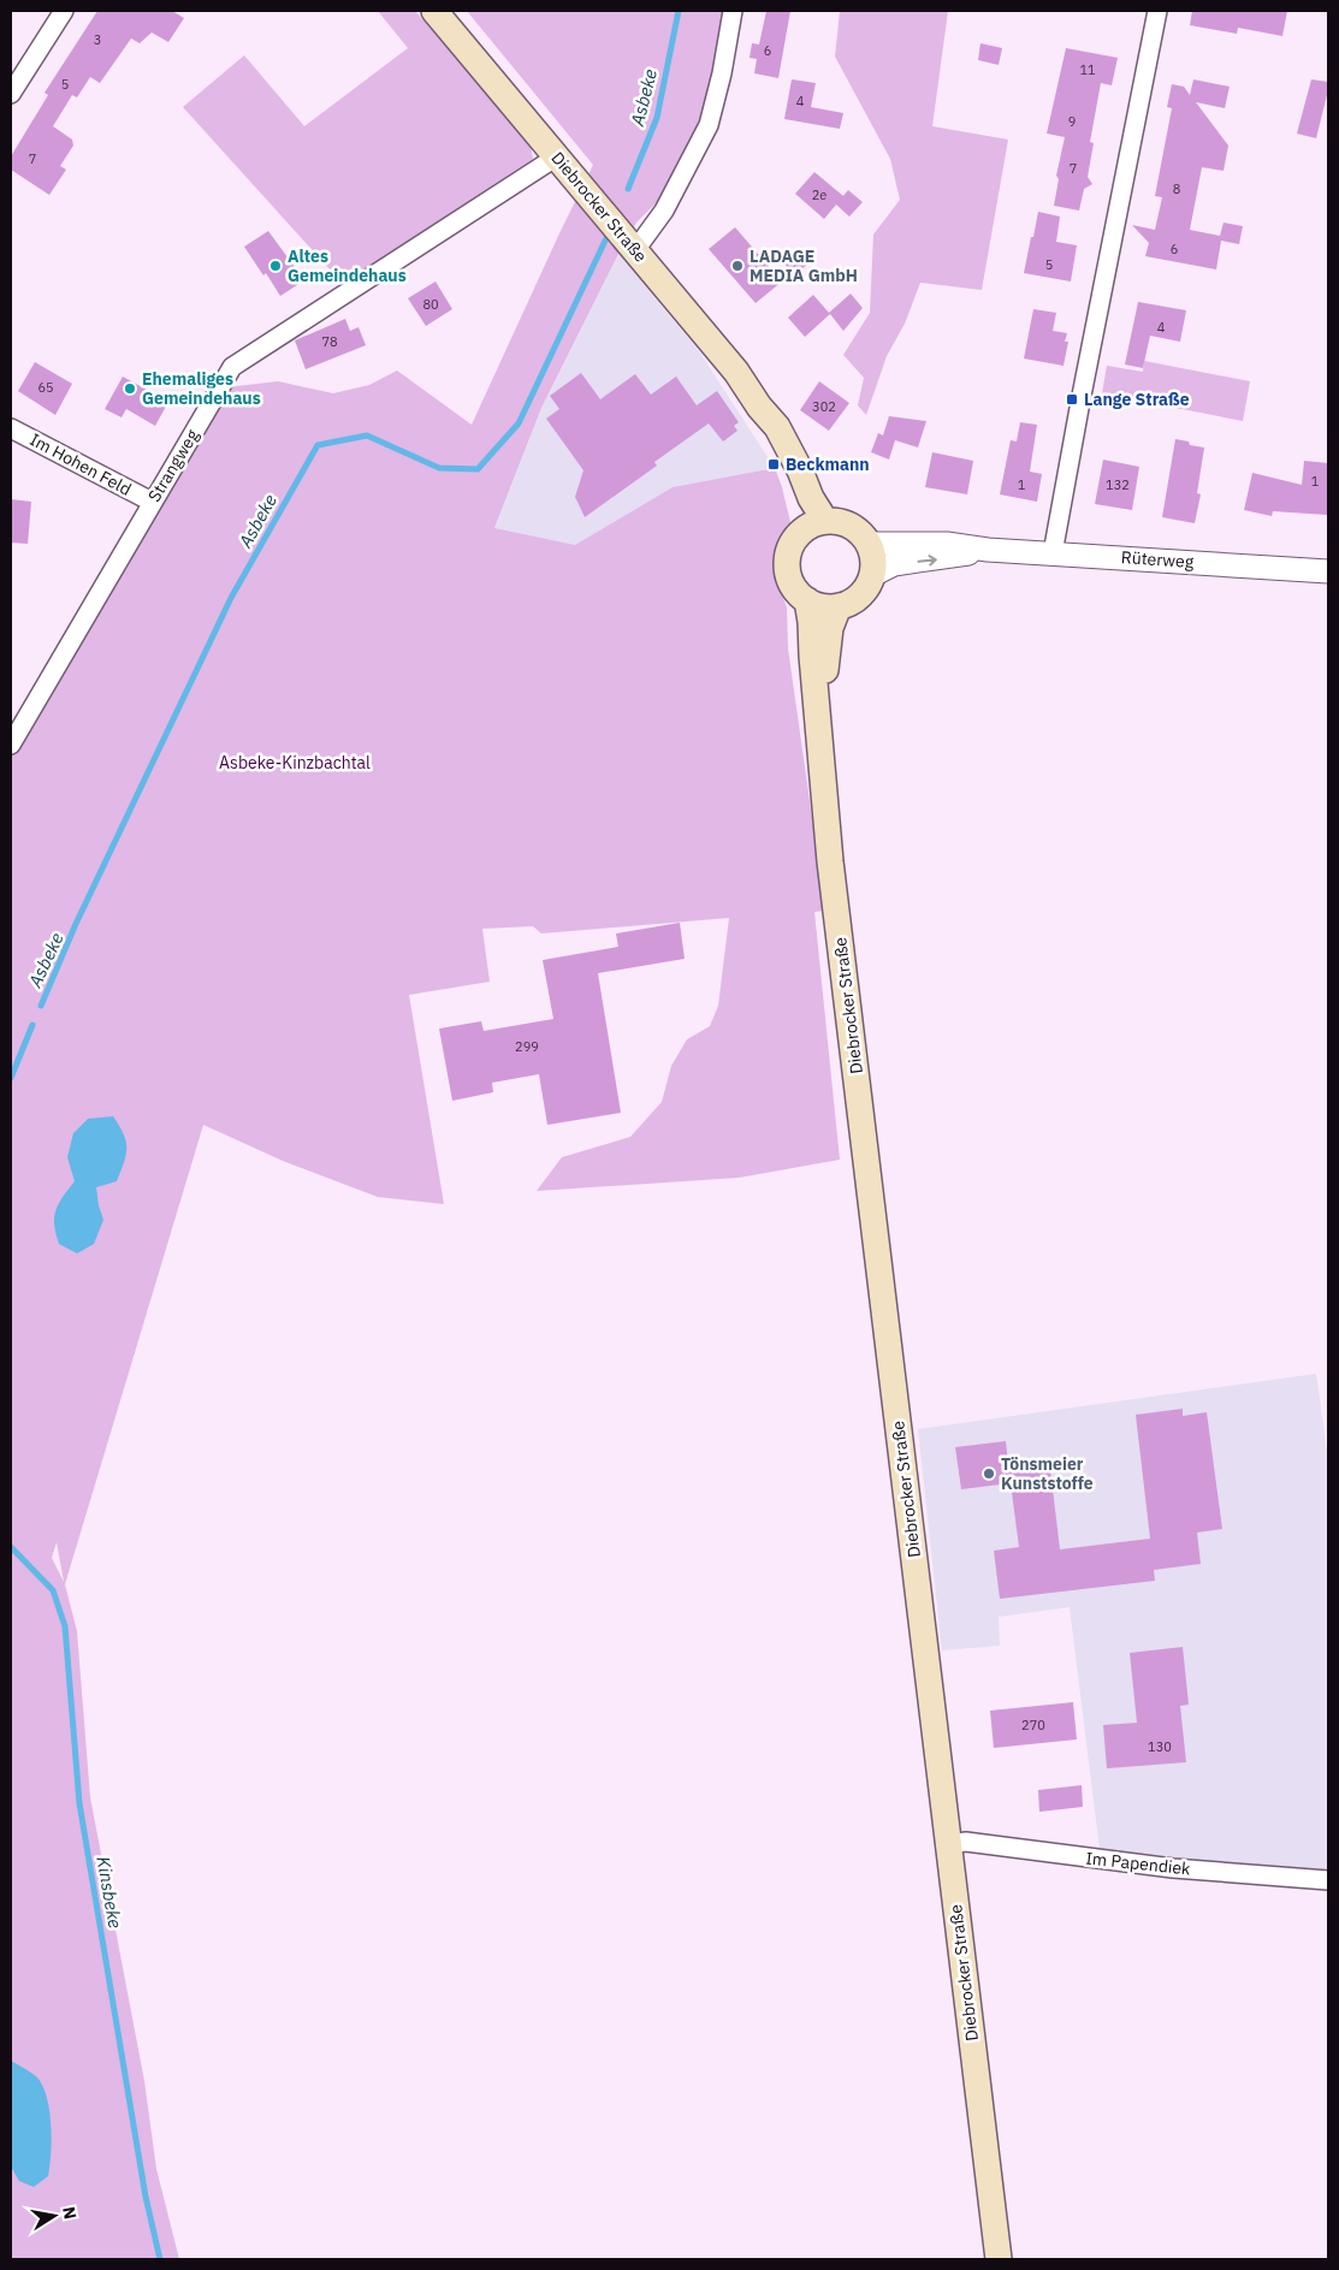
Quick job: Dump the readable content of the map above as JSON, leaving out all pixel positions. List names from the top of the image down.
{
  "streets": {
    "main road": ["Diebrocker Straße"],
    "street": [
      "Im Hohen Feld",
      "Strangweg",
      "Rüterweg",
      "Im Papendiek"
    ]
  },
  "crossings": [
    ["Diebrocker Straße", "Strangweg"],
    ["Diebrocker Straße", "Rüterweg"],
    ["Diebrocker Straße", "Im Papendiek"],
    ["Im Hohen Feld", "Strangweg"]
  ],
  "water": ["Asbeke", "Kinsbeke"],
  "parks": ["Asbeke-Kinzbachtal"],
  "places": {
    "other": [
      "Altes Gemeindehaus",
      "LADAGE MEDIA GmbH",
      "Ehemaliges Gemeindehaus",
      "Tönsmeier Kunststoffe"
    ],
    "transit": ["Lange Straße", "Beckmann"]
  },
  "house_numbers": [
    "3",
    "6",
    "11",
    "5",
    "4",
    "9",
    "7",
    "7",
    "8",
    "2e",
    "6",
    "5",
    "80",
    "4",
    "78",
    "65",
    "302",
    "1",
    "1",
    "132",
    "299",
    "270",
    "130"
  ],
  "north": "right"
}
